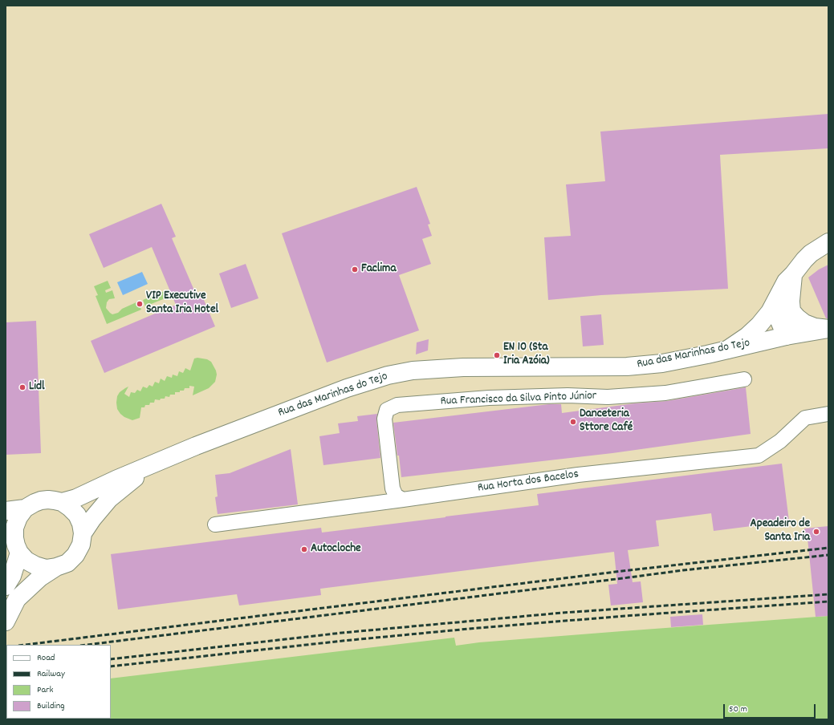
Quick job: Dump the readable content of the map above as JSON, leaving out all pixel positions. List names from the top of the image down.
{
  "streets": {
    "main road": ["Rua das Marinhas do Tejo"],
    "street": ["Rua Francisco da Silva Pinto Júnior", "Rua Horta dos Bacelos"]
  },
  "crossings": [
    ["Rua Francisco da Silva Pinto Júnior", "Rua Horta dos Bacelos"]
  ],
  "places": [
    "Faclima",
    "VIP Executive Santa Iria Hotel",
    "EN 10 (Sta Iria Azóia)",
    "Lidl",
    "Danceteria Sttore Café",
    "Apeadeiro de Santa Iria",
    "Autocloche"
  ],
  "legend": [
    "Road",
    "Railway",
    "Park",
    "Building"
  ],
  "scale_bar": "50 m"
}
